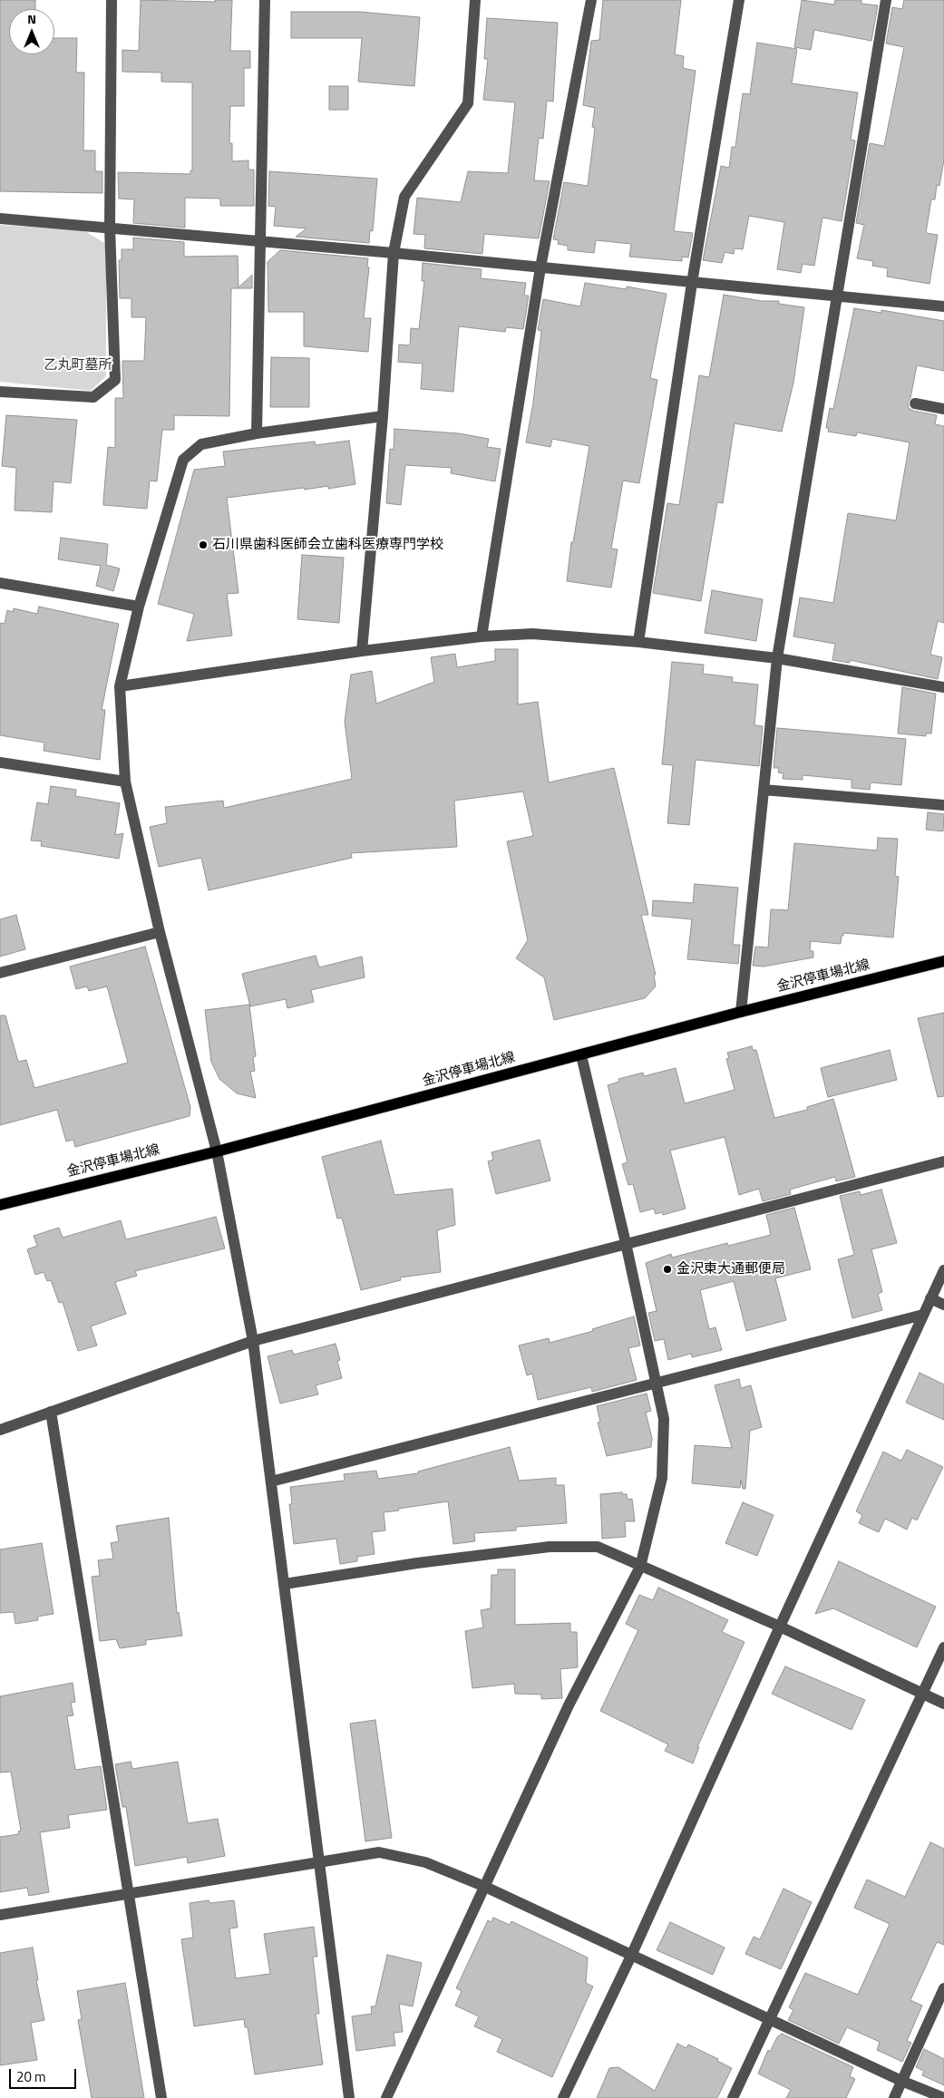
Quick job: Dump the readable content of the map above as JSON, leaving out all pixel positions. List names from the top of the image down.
{
  "streets": {
    "main road": ["金沢停車場北線"]
  },
  "parks": ["乙丸町墓所"],
  "places": ["石川県歯科医師会立歯科医療専門学校", "金沢東大通郵便局"],
  "scale_bar": "20 m",
  "north": "top"
}
